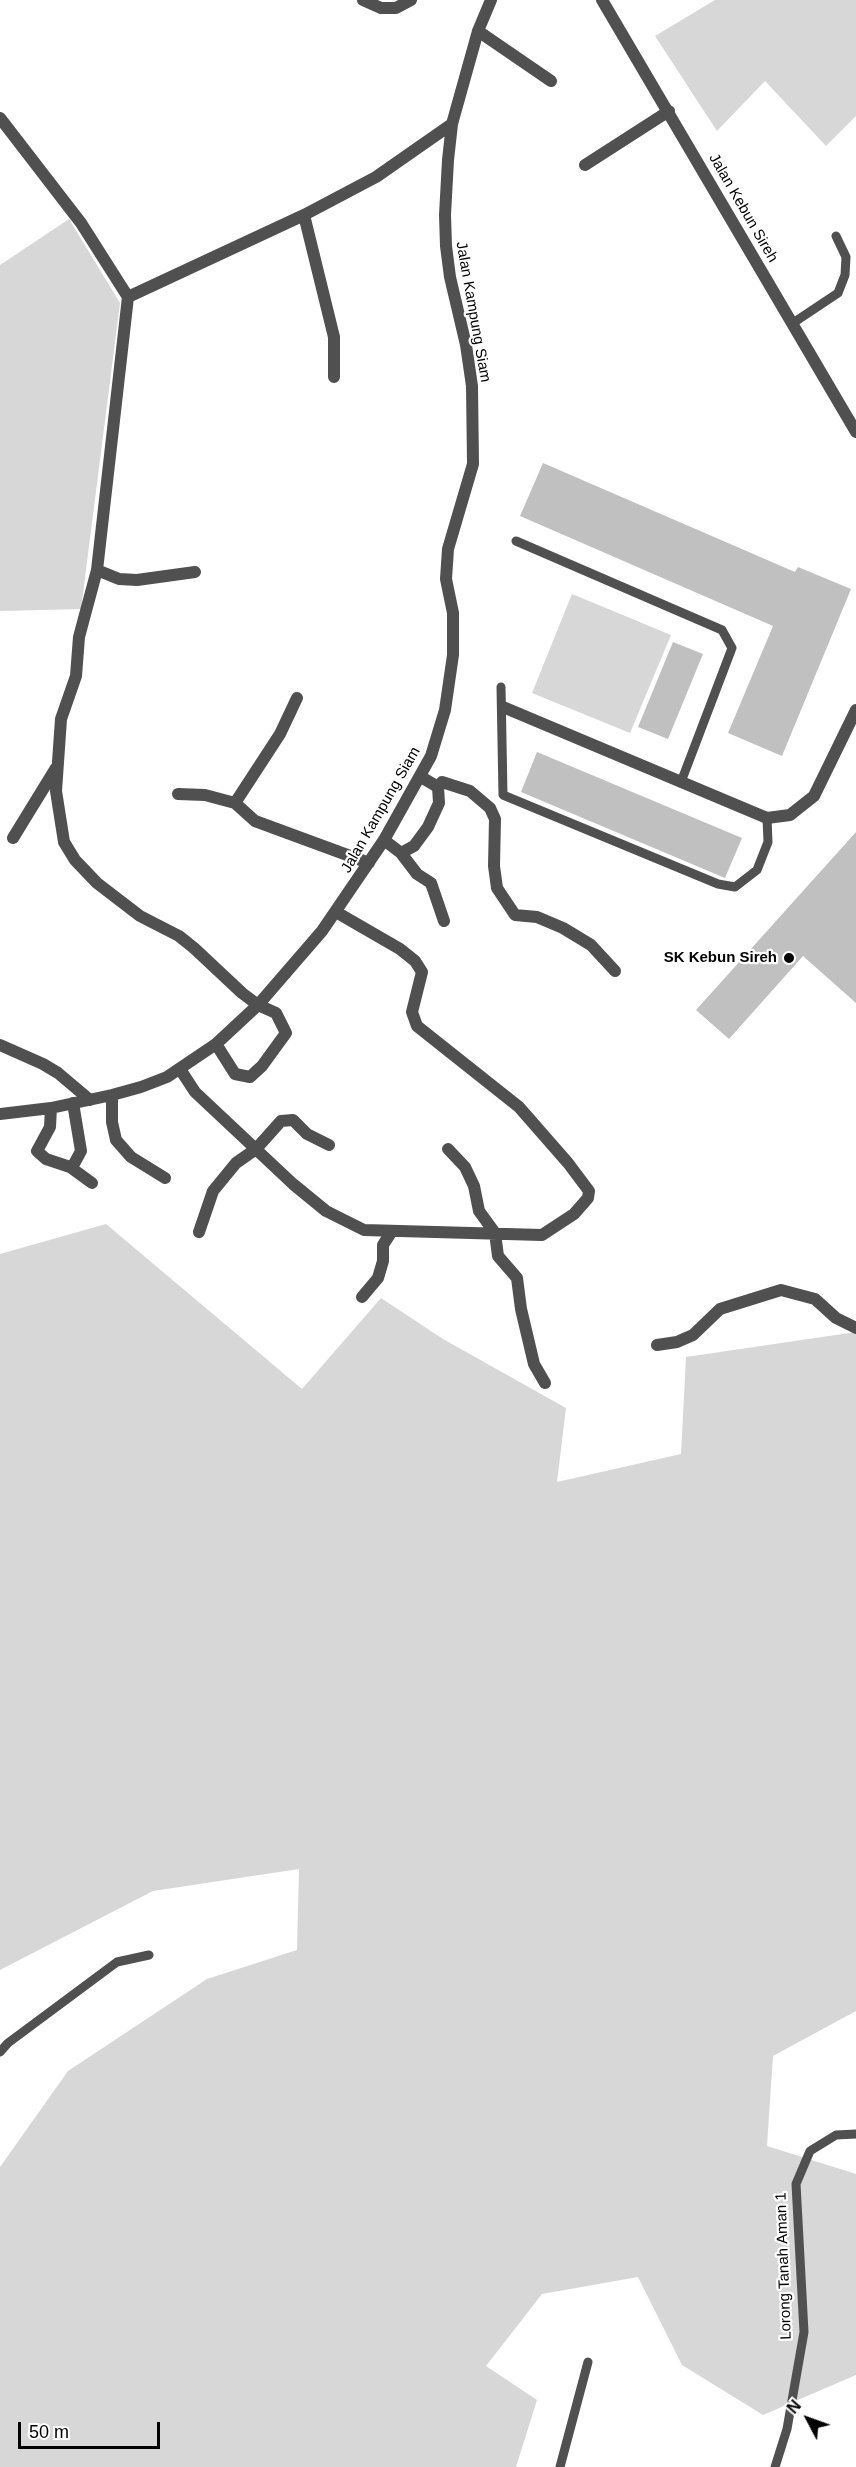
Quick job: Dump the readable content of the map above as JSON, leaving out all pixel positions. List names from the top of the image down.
{
  "streets": {
    "street": ["Jalan Kebun Sireh", "Jalan Kampung Siam"],
    "lane": ["Lorong Tanah Aman 1"]
  },
  "places": ["SK Kebun Sireh"],
  "scale_bar": "50 m",
  "north": "top left"
}
